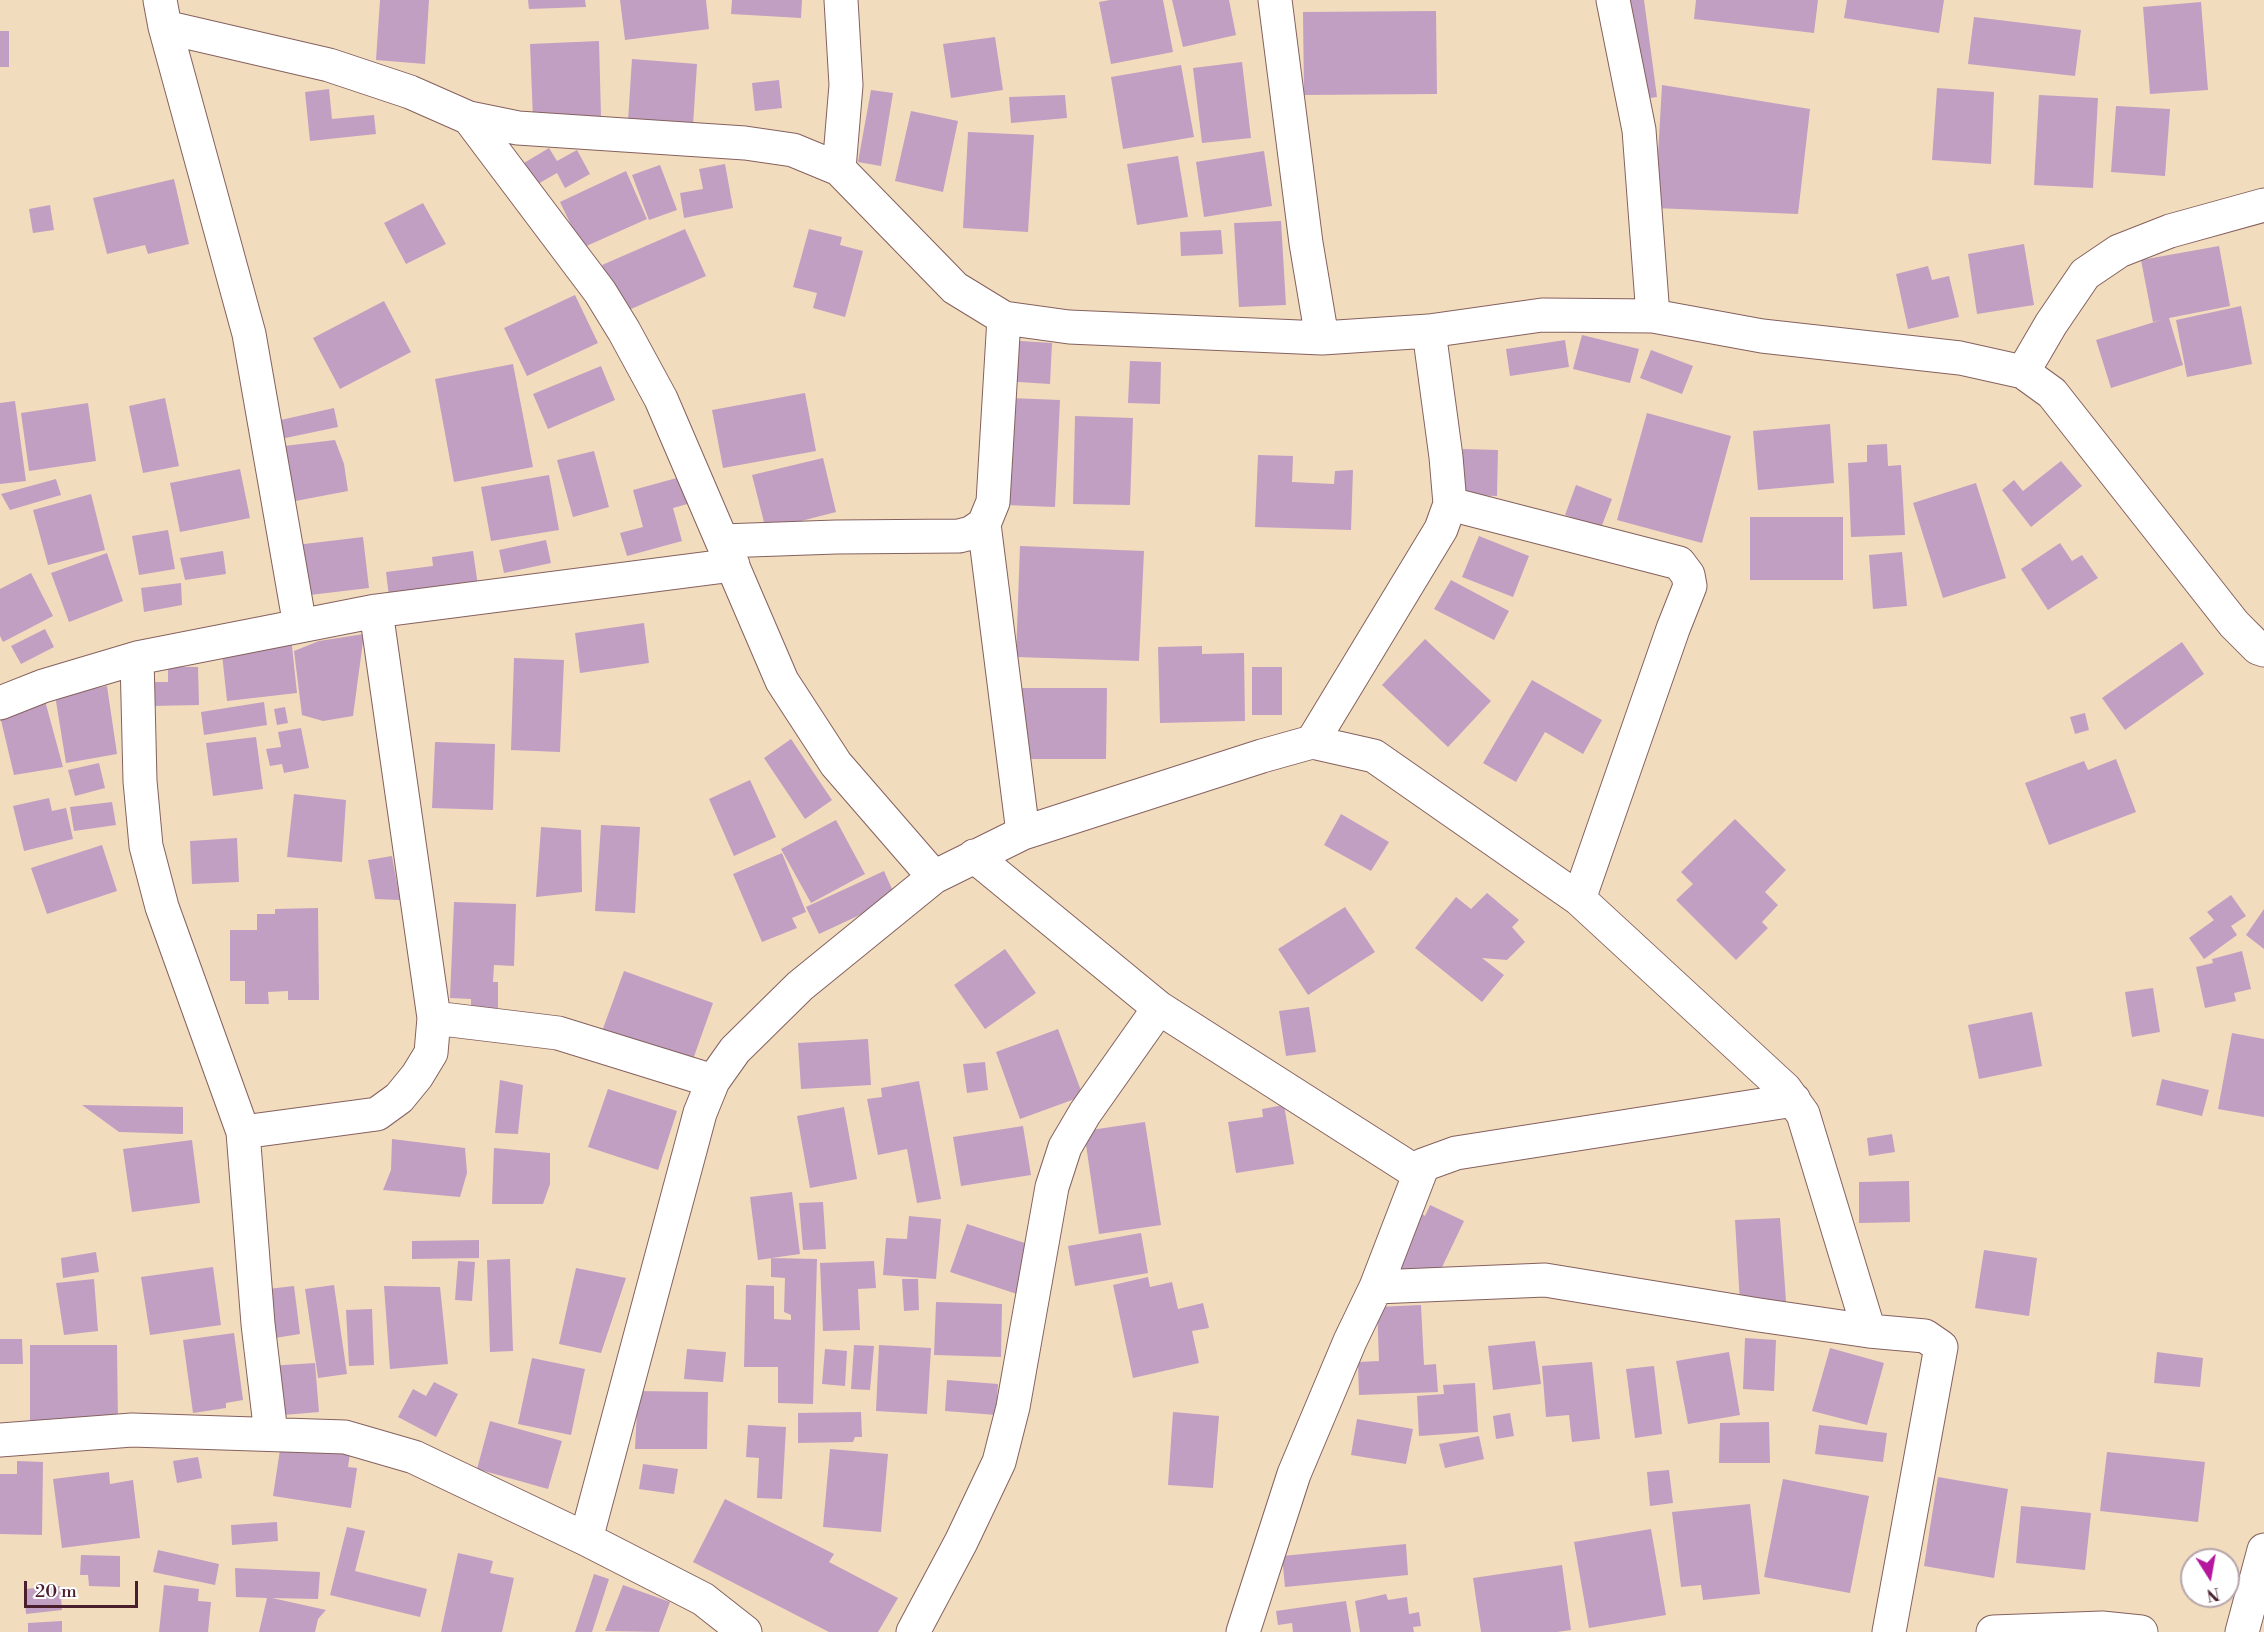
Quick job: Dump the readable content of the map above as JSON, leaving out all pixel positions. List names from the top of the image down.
{
  "scale_bar": "20 m",
  "north": "bottom"
}
